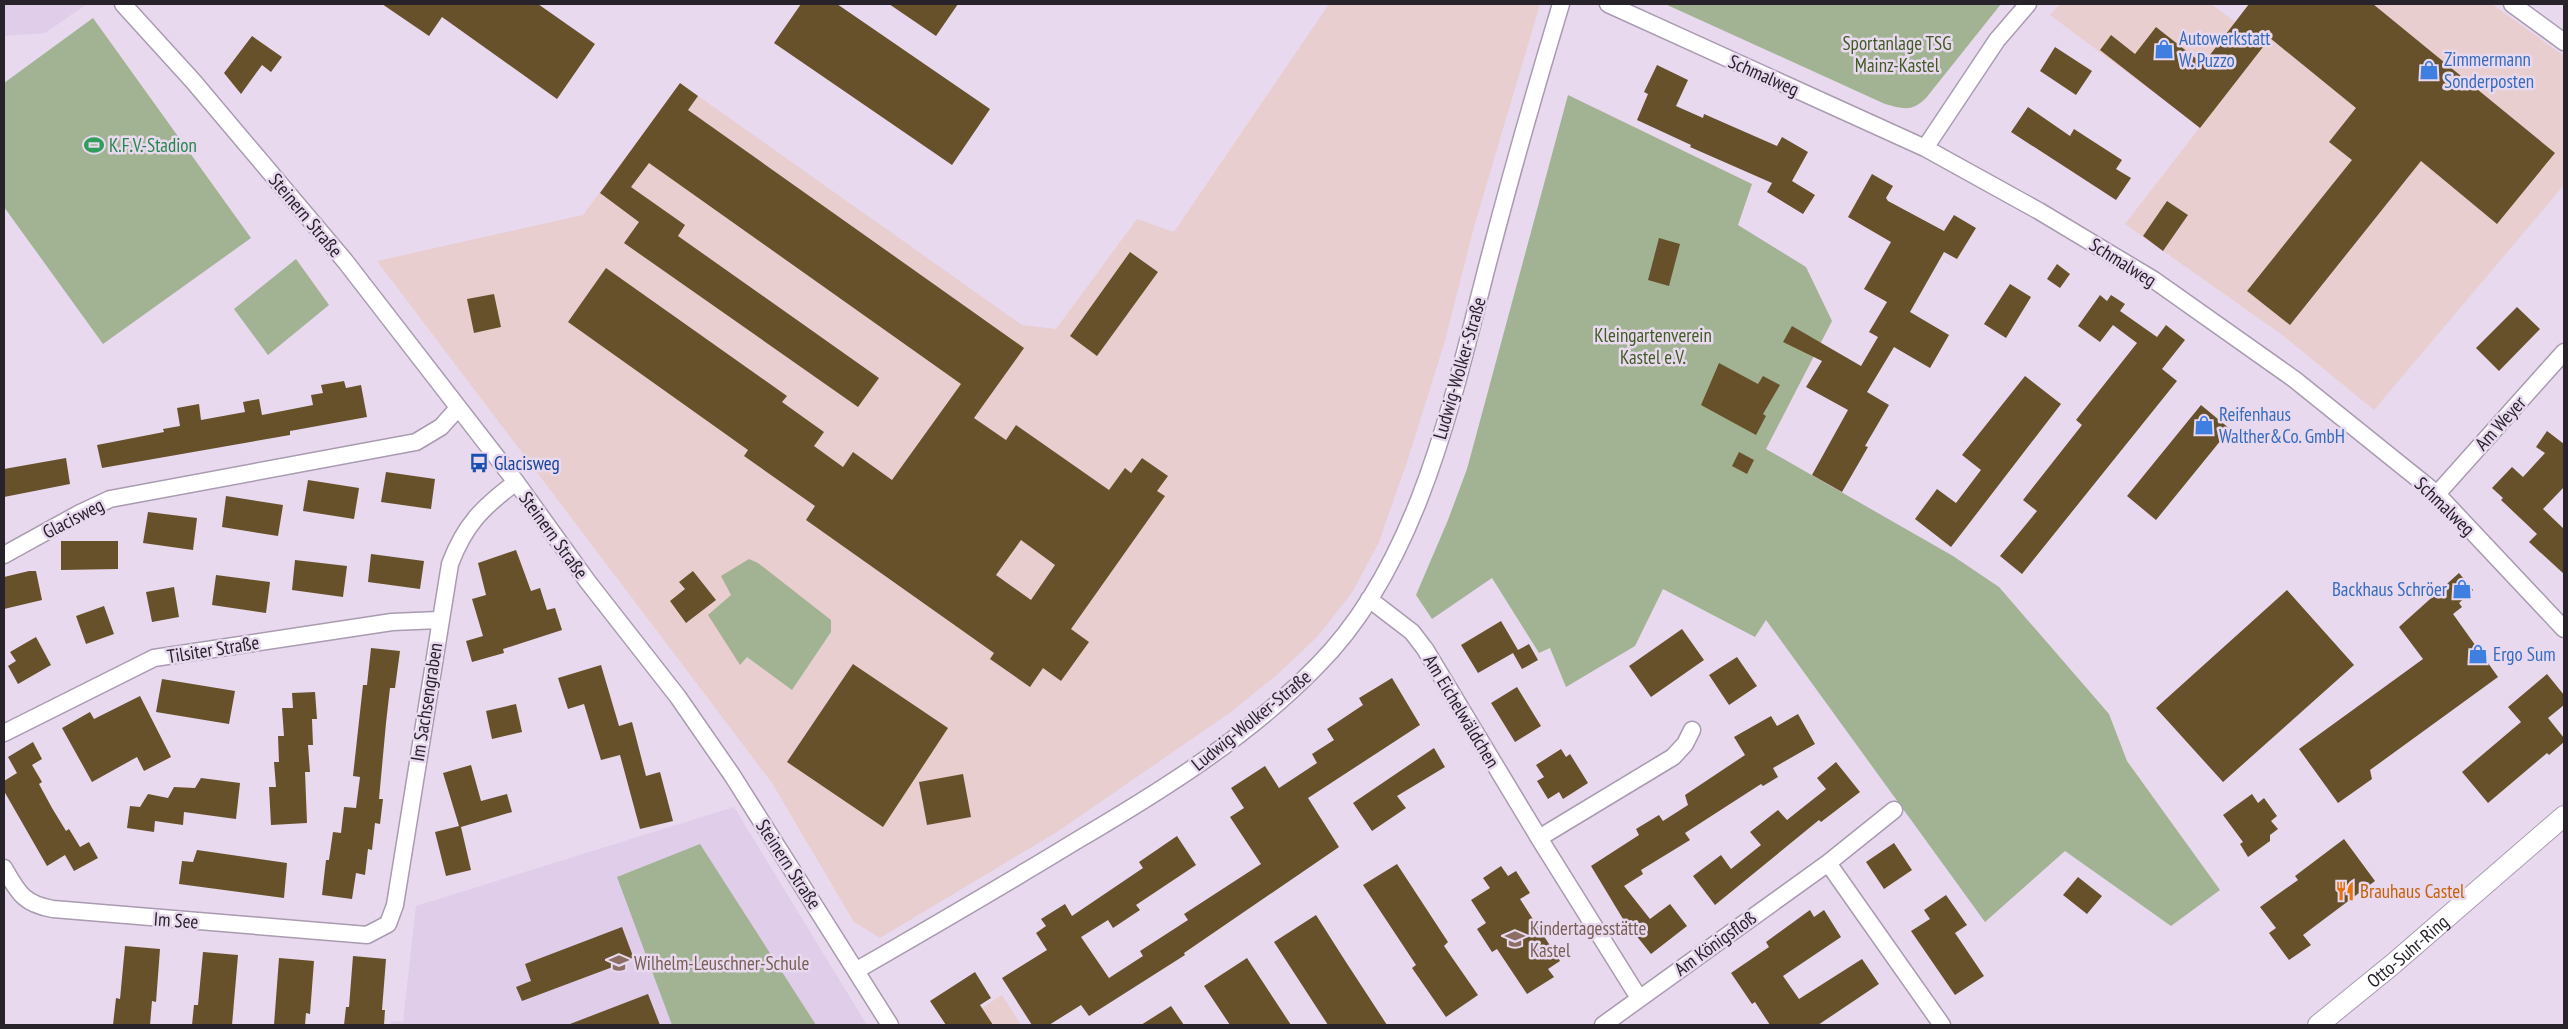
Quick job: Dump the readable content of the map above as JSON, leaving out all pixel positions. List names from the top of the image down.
{
  "streets": {
    "street": [
      "Schmalweg",
      "Steinern Straße",
      "Ludwig-Wolker-Straße",
      "Am Weyer",
      "Glacisweg",
      "Tilsiter Straße",
      "Im Sachsengraben",
      "Am Eichelwäldchen",
      "Im See",
      "Am Königsfloß",
      "Otto-Suhr-Ring"
    ]
  },
  "crossings": [
    ["Schmalweg", "Am Weyer"],
    ["Steinern Straße", "Ludwig-Wolker-Straße"],
    ["Steinern Straße", "Glacisweg"],
    ["Steinern Straße", "Im Sachsengraben"],
    ["Ludwig-Wolker-Straße", "Am Eichelwäldchen"],
    ["Tilsiter Straße", "Im Sachsengraben"],
    ["Im Sachsengraben", "Im See"],
    ["Am Eichelwäldchen", "Am Königsfloß"]
  ],
  "parks": ["Sportanlage TSG Mainz-Kastel", "Kleingartenverein Kastel e.V."],
  "places": {
    "shop": [
      "Autowerkstatt W. Puzzo",
      "Zimmermann Sonderposten",
      "Reifenhaus Walther&Co. GmbH",
      "Backhaus Schröer",
      "Ergo Sum"
    ],
    "sports": ["K.F.V.-Stadion"],
    "bus stop": ["Glacisweg"],
    "restaurant": ["Brauhaus Castel"],
    "school or university": ["Kindertagesstätte Kastel", "Wilhelm-Leuschner-Schule"]
  }
}
